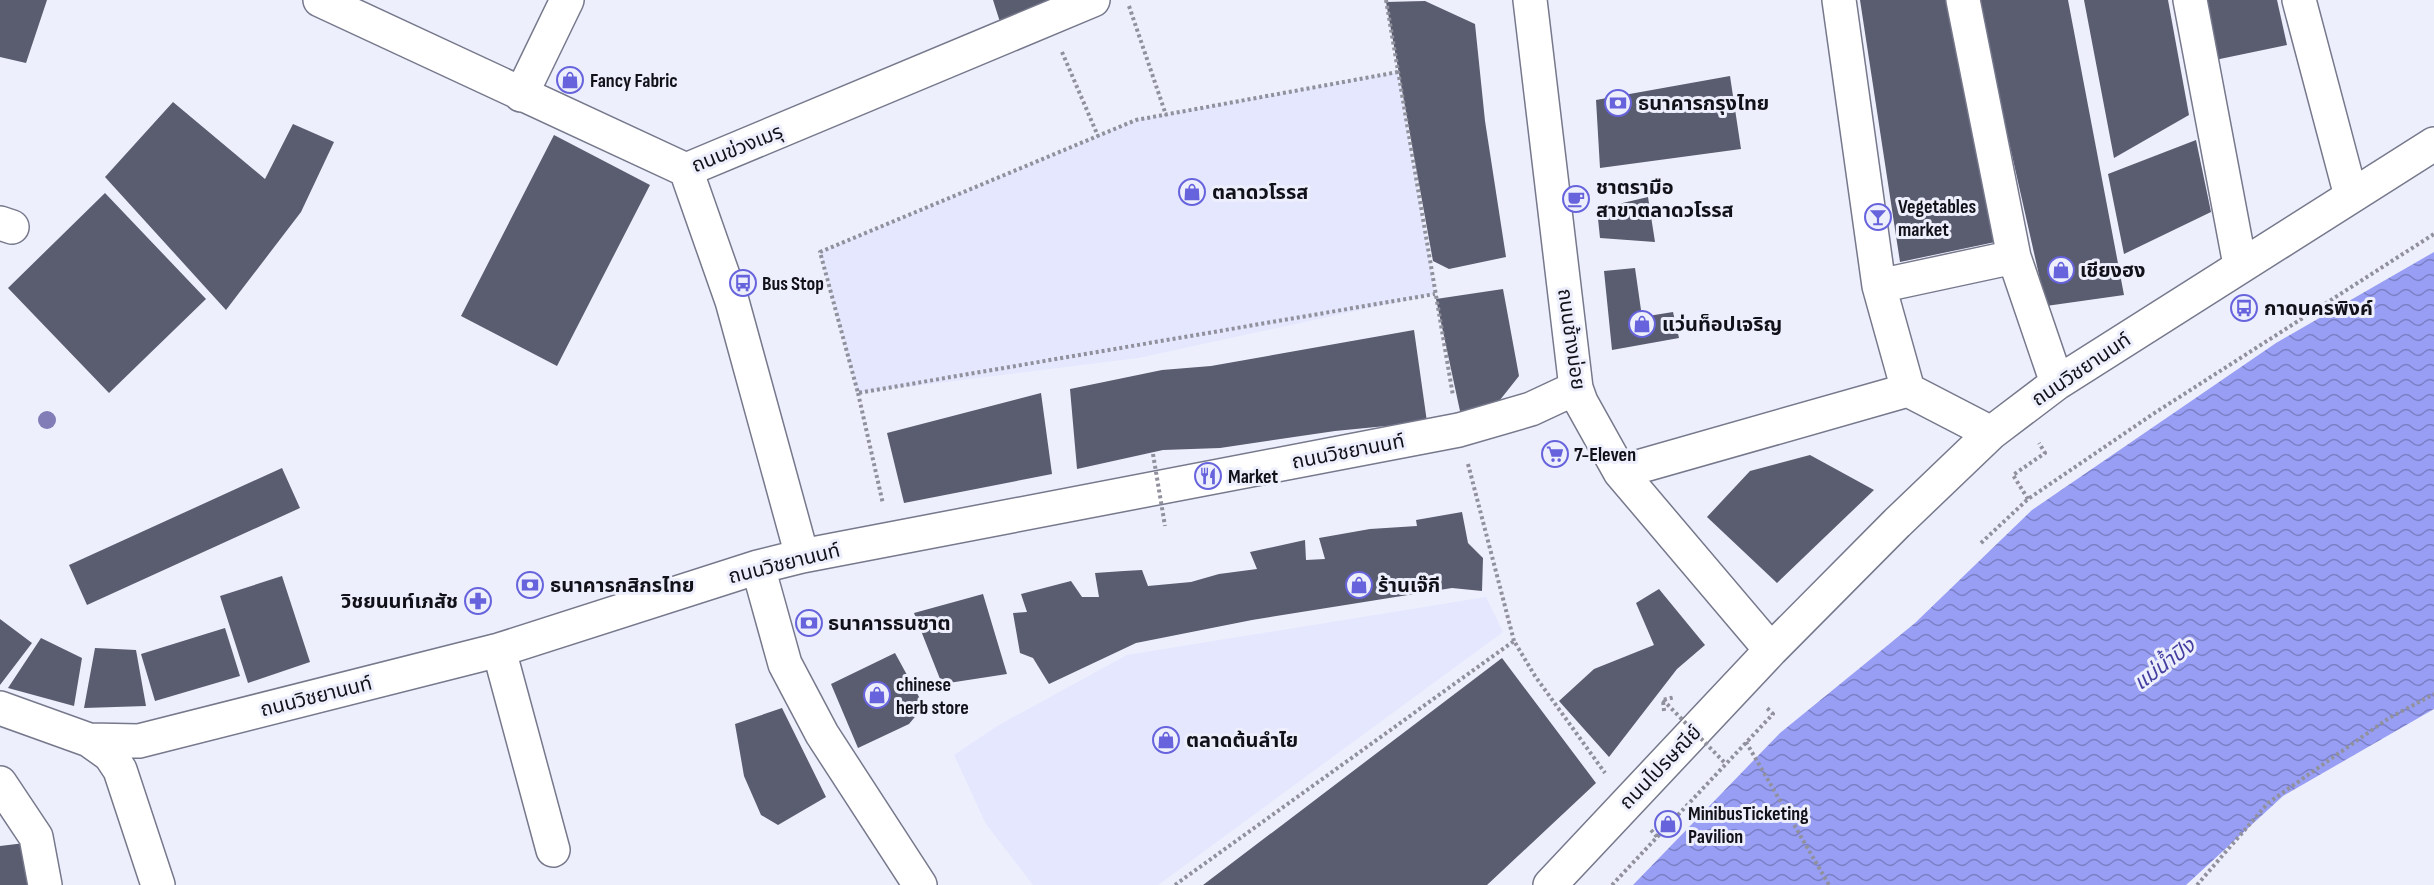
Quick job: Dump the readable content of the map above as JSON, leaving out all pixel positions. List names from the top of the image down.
{
  "streets": {
    "street": [
      "ถนนข่วงเมรุ",
      "ถนนช้างม่อย",
      "ถนนวิชยานนท์",
      "ถนนไปรษณีย์"
    ]
  },
  "crossings": [
    ["ถนนช้างม่อย", "ถนนวิชยานนท์"],
    ["ถนนช้างม่อย", "ถนนไปรษณีย์"],
    ["ถนนวิชยานนท์", "ถนนไปรษณีย์"]
  ],
  "water": ["แม่น้ำปิง"],
  "places": {
    "shop": [
      "Fancy Fabric",
      "ตลาดวโรรส",
      "เชียงฮง",
      "แว่นท็อปเจริญ",
      "ร้านเจ๊กี",
      "chinese herb store",
      "ตลาดต้นลำไย",
      "MinibusTicketing Pavilion"
    ],
    "bank": ["ธนาคารกรุงไทย", "ธนาคารกสิกรไทย", "ธนาคารธนชาต"],
    "cafe": ["ชาตรามือ สาขาตลาดวโรรส"],
    "bar": ["Vegetables market"],
    "bus stop": ["Bus Stop", "กาดนครพิงค์"],
    "supermarket": ["7-Eleven"],
    "restaurant": ["Market"],
    "pharmacy": ["วิชยนนท์เภสัช"]
  }
}
